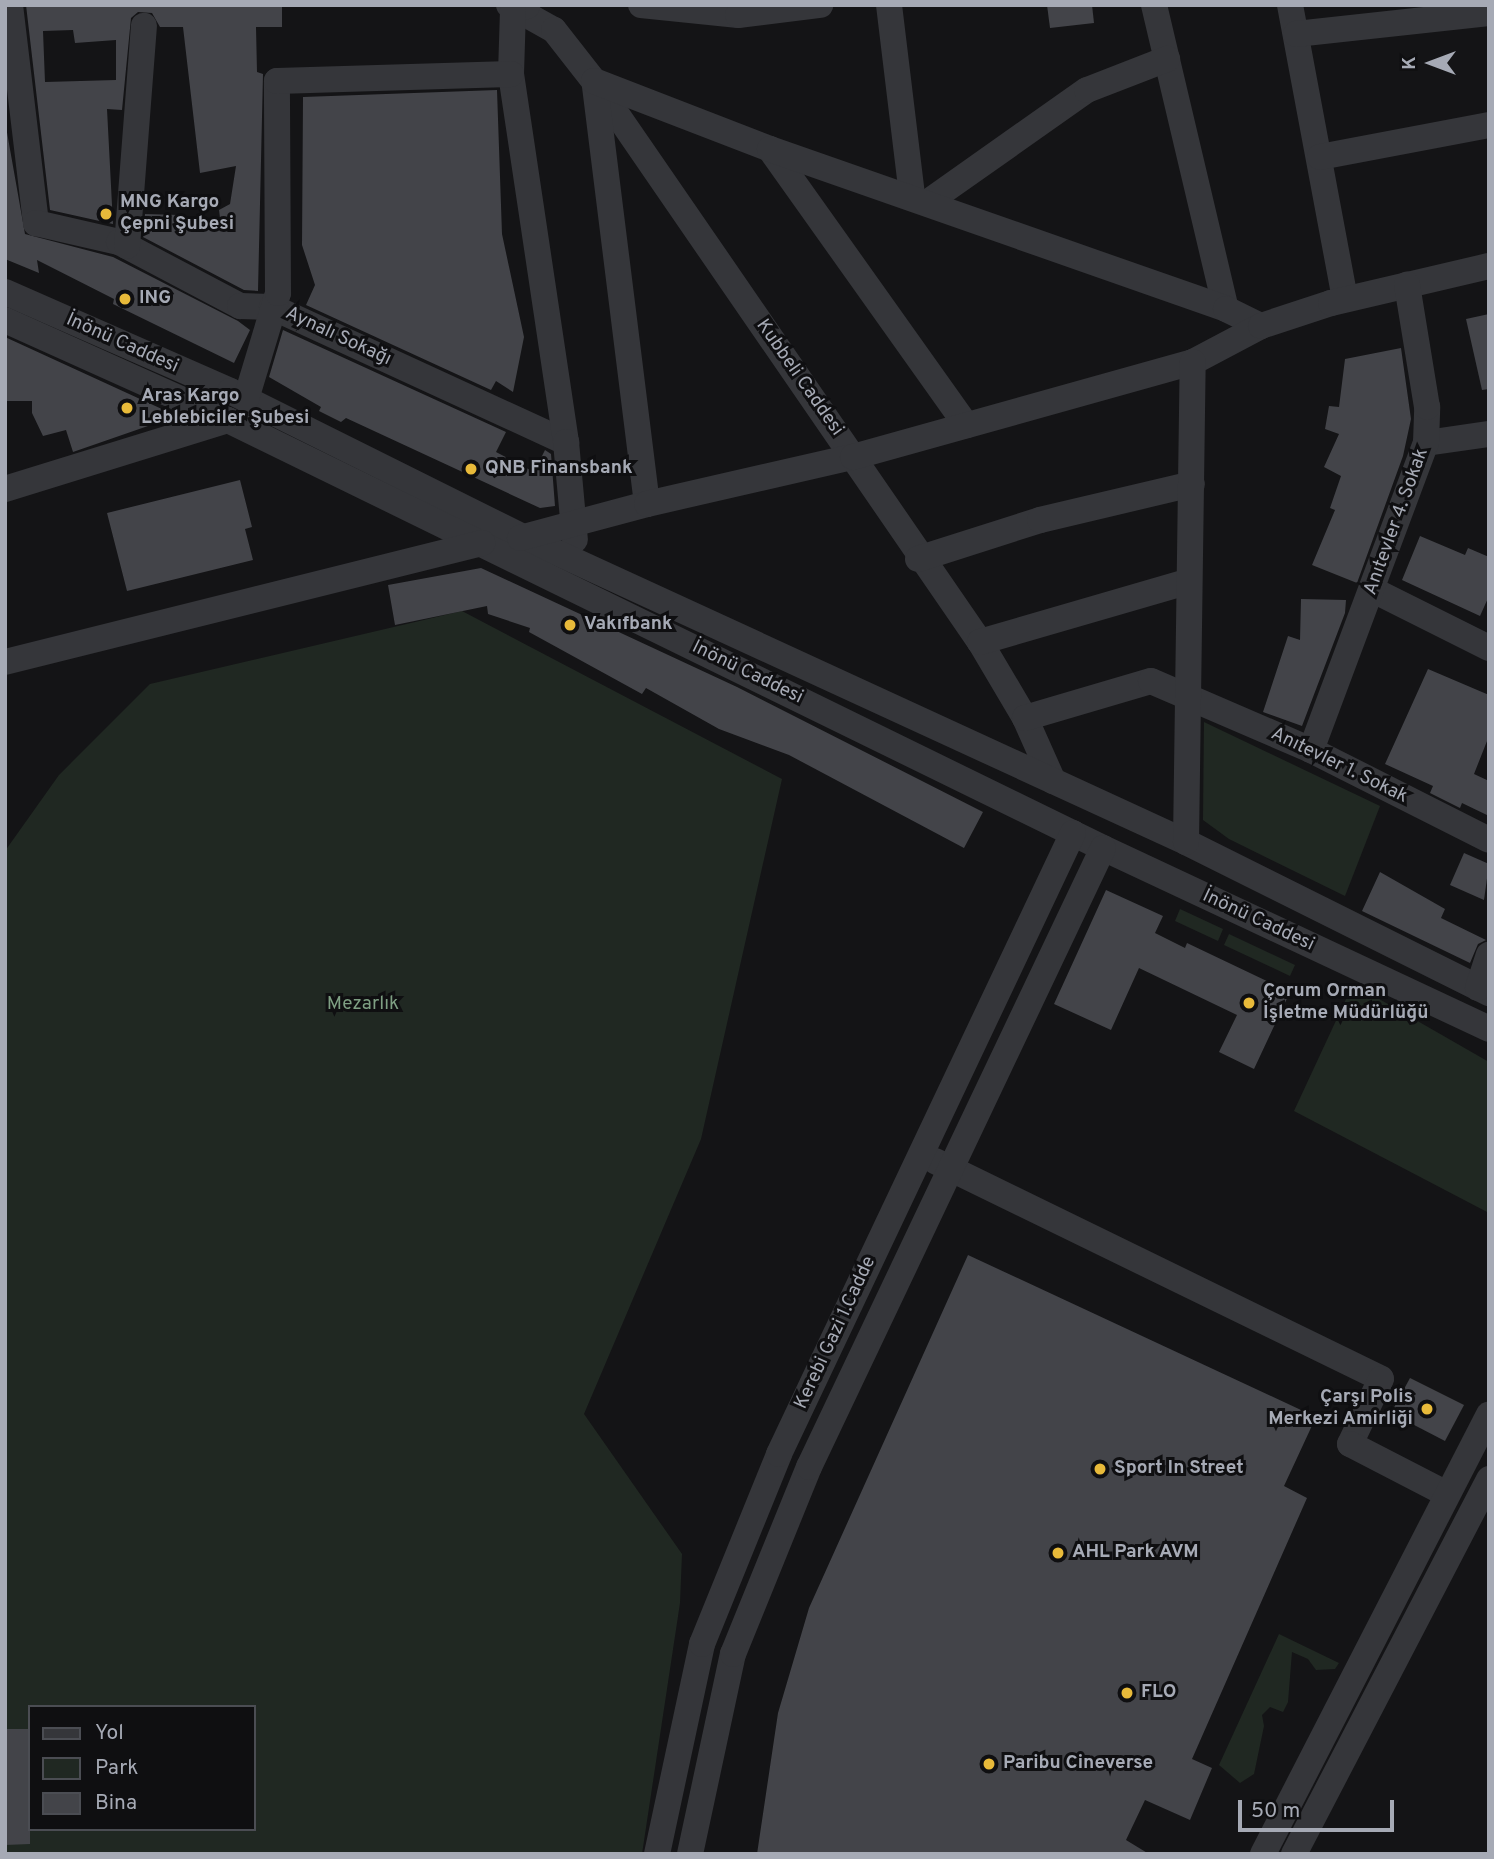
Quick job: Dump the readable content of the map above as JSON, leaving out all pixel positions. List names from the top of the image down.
{
  "streets": {
    "street": [
      "Aynalı Sokağı",
      "İnönü Caddesi",
      "Kubbeli Caddesi",
      "Anıtevler 4. Sokak",
      "Anıtevler 1. Sokak",
      "Kerebi Gazi 1.Cadde"
    ]
  },
  "crossings": [
    ["İnönü Caddesi", "Kubbeli Caddesi"],
    ["İnönü Caddesi", "Kerebi Gazi 1.Cadde"],
    ["Kubbeli Caddesi", "Anıtevler 1. Sokak"],
    ["Anıtevler 4. Sokak", "Anıtevler 1. Sokak"]
  ],
  "parks": ["Mezarlık"],
  "places": [
    "MNG Kargo Çepni Şubesi",
    "ING",
    "Aras Kargo Leblebiciler Şubesi",
    "QNB Finansbank",
    "Vakıfbank",
    "Çorum Orman İşletme Müdürlüğü",
    "Çarşı Polis Merkezi Amirliği",
    "Sport In Street",
    "AHL Park AVM",
    "FLO",
    "Paribu Cineverse"
  ],
  "legend": ["Yol", "Park", "Bina"],
  "scale_bar": "50 m",
  "north": "left"
}
